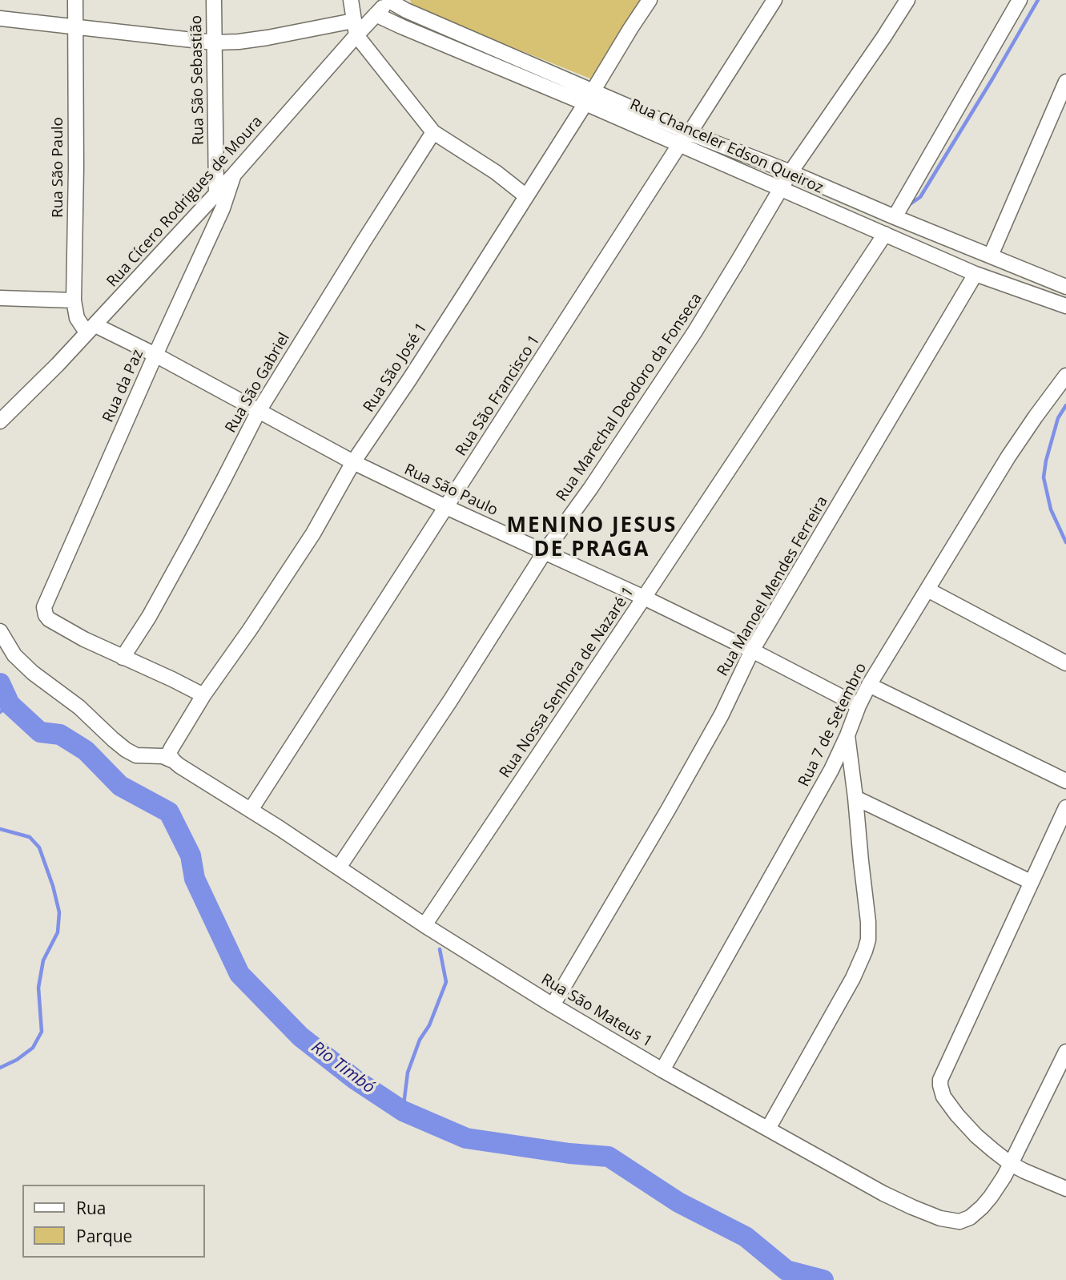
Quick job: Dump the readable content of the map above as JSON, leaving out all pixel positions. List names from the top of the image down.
{
  "streets": {
    "street": [
      "Rua São Sebastião",
      "Rua Chanceler Edson Queiroz",
      "Rua São Paulo",
      "Rua Cícero Rodrigues de Moura",
      "Rua São José 1",
      "Rua São Gabriel",
      "Rua da Paz",
      "Rua São Francisco 1",
      "Rua Marechal Deodoro da Fonseca",
      "Rua Manoel Mendes Ferreira",
      "Rua Nossa Senhora de Nazaré 1",
      "Rua 7 de Setembro",
      "Rua São Mateus 1"
    ]
  },
  "crossings": [
    ["Rua São Sebastião", "Rua Cícero Rodrigues de Moura"],
    ["Rua Chanceler Edson Queiroz", "Rua Cícero Rodrigues de Moura"],
    ["Rua Chanceler Edson Queiroz", "Rua São José 1"],
    ["Rua Chanceler Edson Queiroz", "Rua São Francisco 1"],
    ["Rua Chanceler Edson Queiroz", "Rua Marechal Deodoro da Fonseca"],
    ["Rua Chanceler Edson Queiroz", "Rua Manoel Mendes Ferreira"],
    ["Rua Chanceler Edson Queiroz", "Rua Nossa Senhora de Nazaré 1"],
    ["Rua São Paulo", "Rua Cícero Rodrigues de Moura"],
    ["Rua São Paulo", "Rua São José 1"],
    ["Rua São Paulo", "Rua São Gabriel"],
    ["Rua São Paulo", "Rua da Paz"],
    ["Rua São Paulo", "Rua São Francisco 1"],
    ["Rua São Paulo", "Rua Marechal Deodoro da Fonseca"],
    ["Rua São Paulo", "Rua Manoel Mendes Ferreira"],
    ["Rua São Paulo", "Rua Nossa Senhora de Nazaré 1"],
    ["Rua São Paulo", "Rua 7 de Setembro"],
    ["Rua Cícero Rodrigues de Moura", "Rua da Paz"],
    ["Rua São José 1", "Rua São Mateus 1"],
    ["Rua São Gabriel", "Rua da Paz"],
    ["Rua São Francisco 1", "Rua São Mateus 1"],
    ["Rua Marechal Deodoro da Fonseca", "Rua São Mateus 1"],
    ["Rua Manoel Mendes Ferreira", "Rua São Mateus 1"],
    ["Rua Nossa Senhora de Nazaré 1", "Rua São Mateus 1"],
    ["Rua 7 de Setembro", "Rua São Mateus 1"]
  ],
  "districts": ["MENINO JESUS DE PRAGA"],
  "water": ["Rio Timbó"],
  "legend": ["Rua", "Parque"]
}
